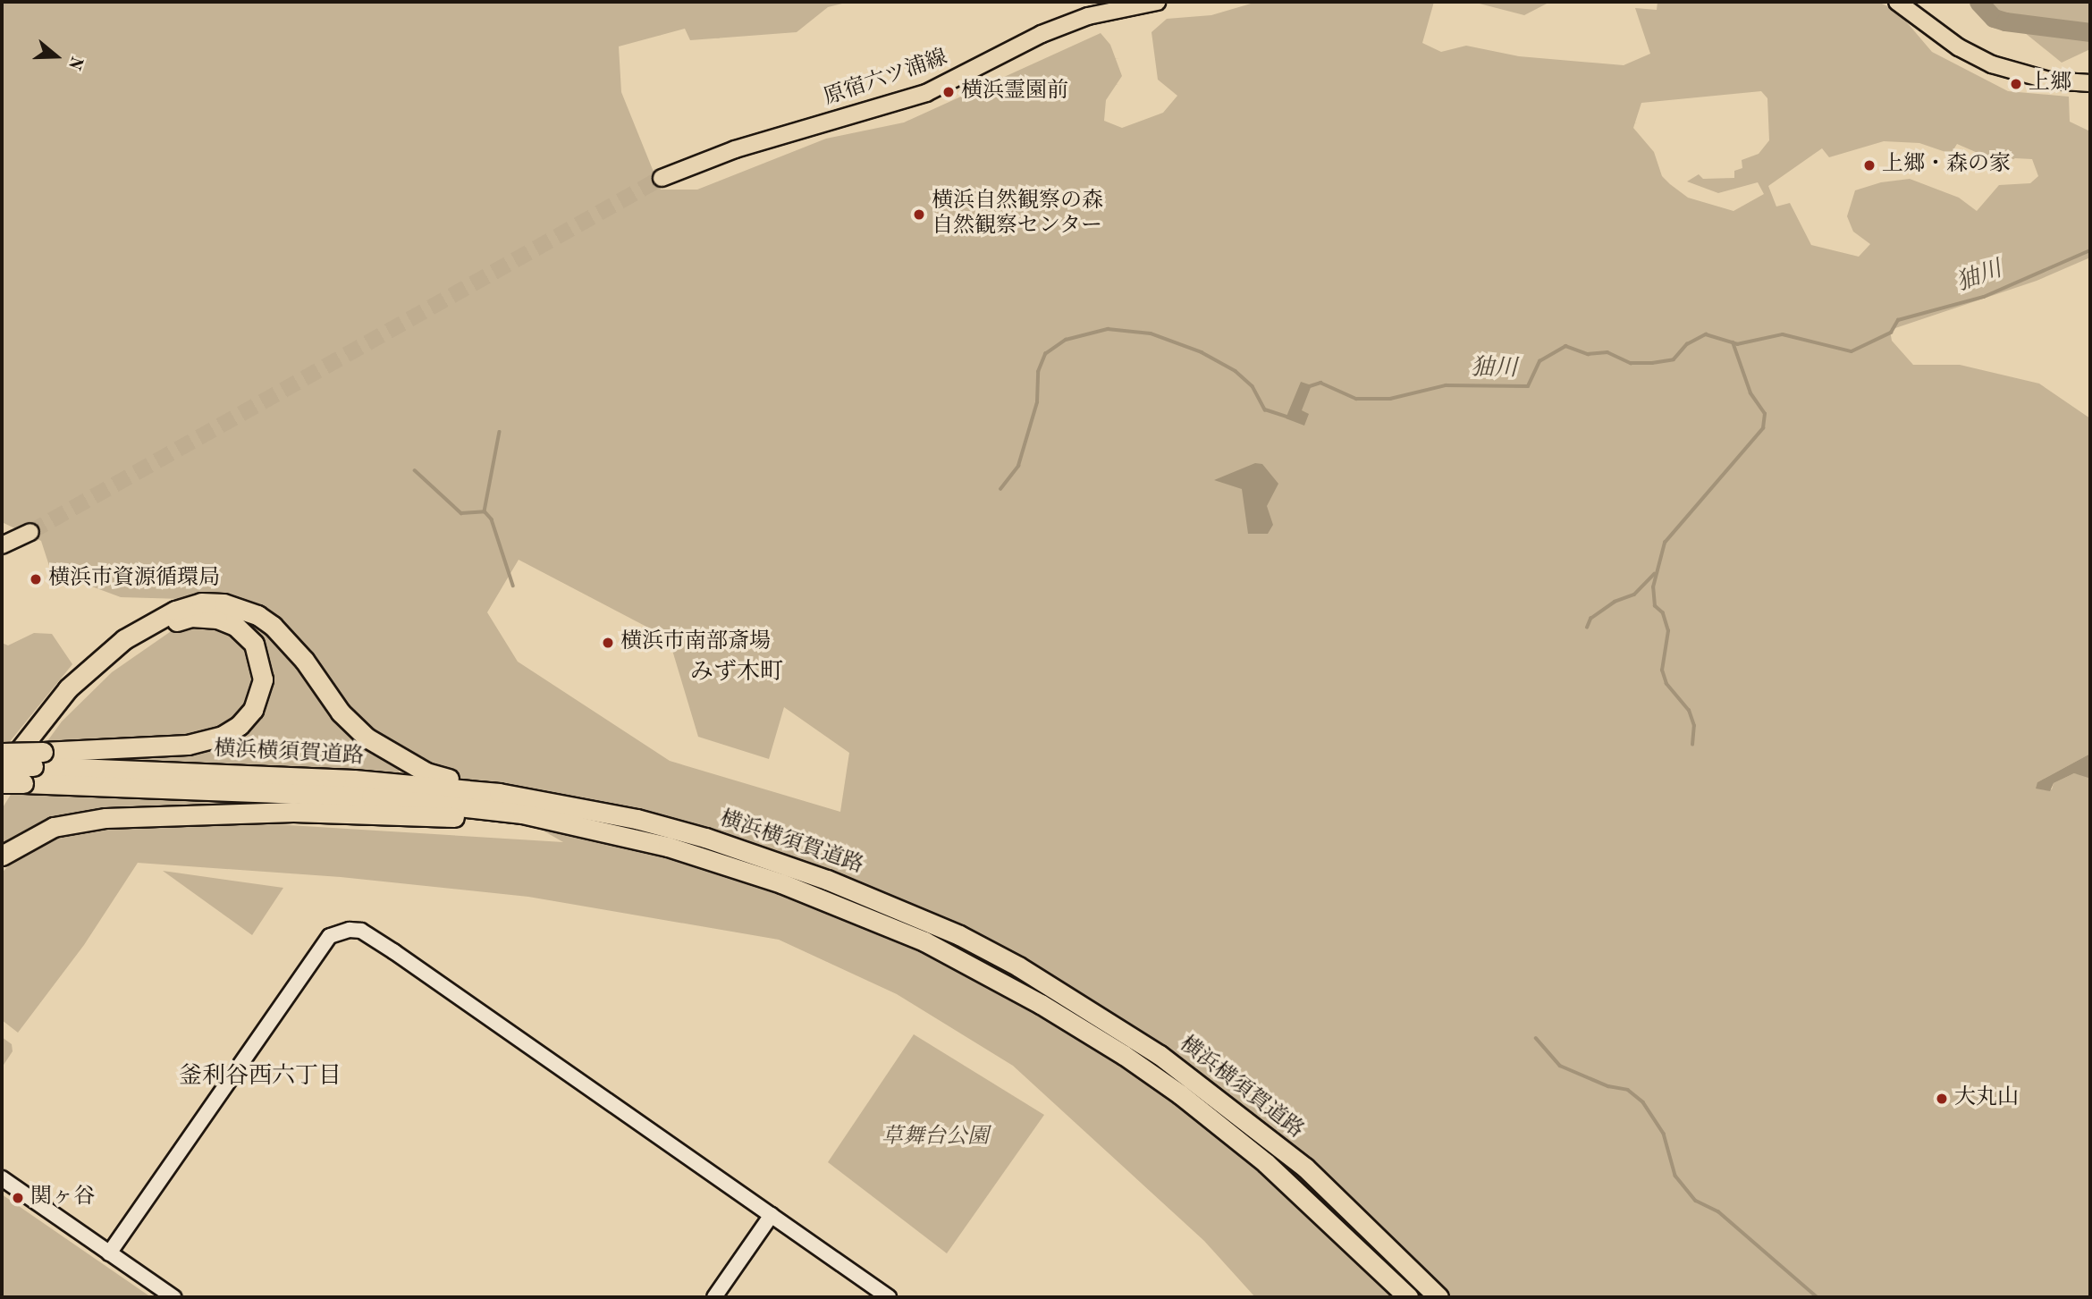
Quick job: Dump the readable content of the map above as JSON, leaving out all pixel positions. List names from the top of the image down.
{
  "streets": {
    "highway": ["横浜横須賀道路"],
    "main road": ["原宿六ツ浦線"]
  },
  "districts": ["みず木町", "釜利谷西六丁目"],
  "water": ["㹨川"],
  "parks": ["草舞台公園"],
  "places": [
    "上郷",
    "横浜霊園前",
    "上郷・森の家",
    "横浜自然観察の森 自然観察センター",
    "横浜市資源循環局",
    "横浜市南部斎場",
    "大丸山",
    "関ヶ谷"
  ],
  "north": "right"
}
